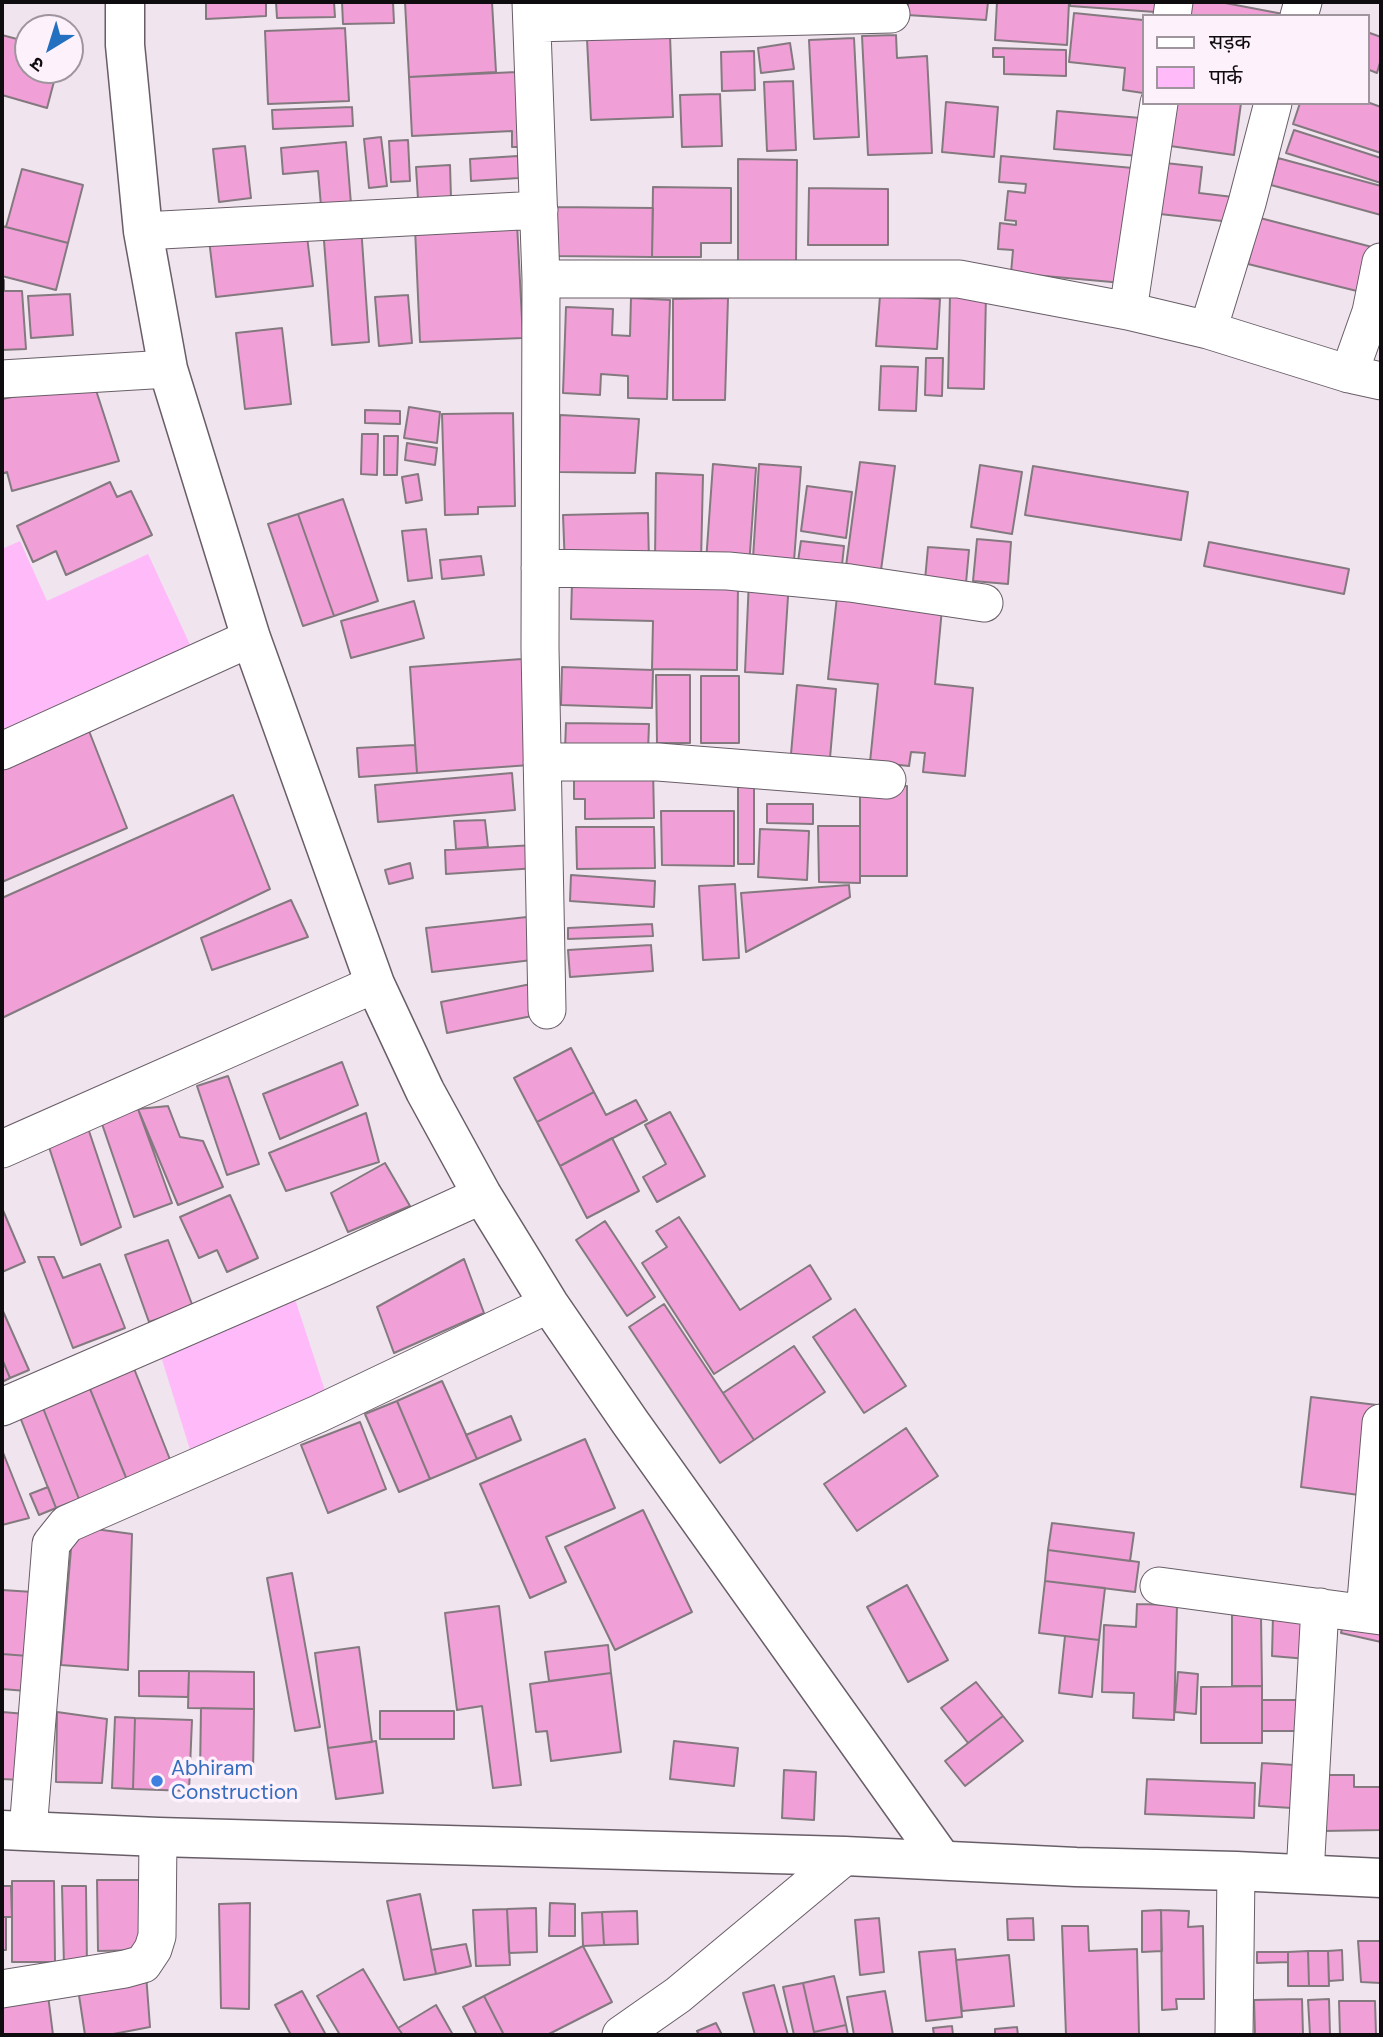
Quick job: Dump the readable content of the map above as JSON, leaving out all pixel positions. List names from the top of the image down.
{
  "places": ["Abhiram Construction"],
  "legend": ["सड़क", "पार्क"],
  "north": "bottom left"
}
